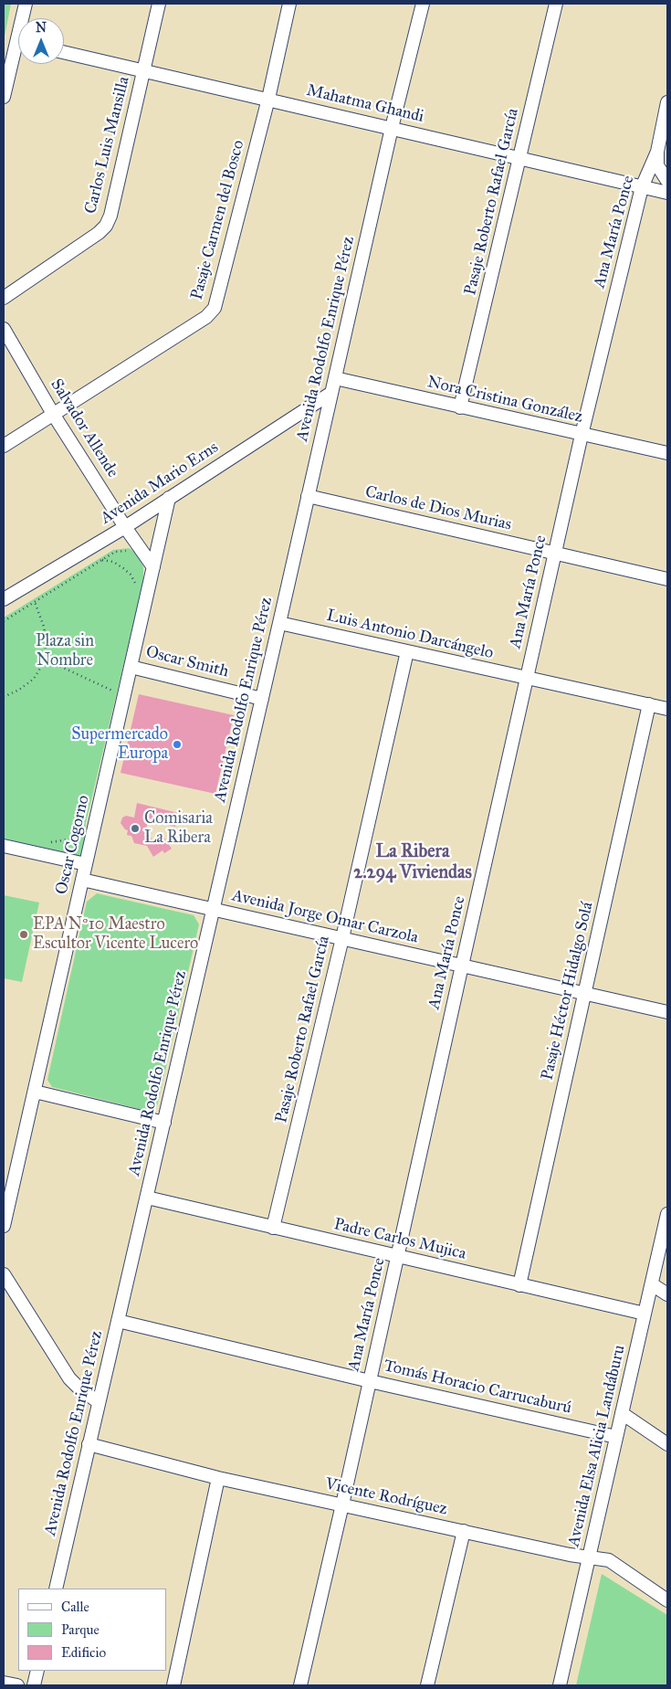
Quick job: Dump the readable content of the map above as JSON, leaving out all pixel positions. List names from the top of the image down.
{
  "streets": {
    "street": [
      "Mahatma Ghandi",
      "Carlos Luis Mansilla",
      "Pasaje Roberto Rafael García",
      "Pasaje Carmen del Bosco",
      "Ana María Ponce",
      "Avenida Rodolfo Enrique Pérez",
      "Nora Cristina González",
      "Salvador Allende",
      "Avenida Mario Erns",
      "Carlos de Dios Murias",
      "Luis Antonio Darcángelo",
      "Oscar Smith",
      "Oscar Cogorno",
      "Avenida Jorge Omar Carzola",
      "Pasaje Héctor Hidalgo Solá",
      "Padre Carlos Mujica",
      "Tomás Horacio Carrucaburú",
      "Avenida Elsa Alicia Landáburu",
      "Vicente Rodríguez"
    ]
  },
  "crossings": [
    ["Mahatma Ghandi", "Carlos Luis Mansilla"],
    ["Mahatma Ghandi", "Pasaje Roberto Rafael García"],
    ["Mahatma Ghandi", "Pasaje Carmen del Bosco"],
    ["Mahatma Ghandi", "Ana María Ponce"],
    ["Mahatma Ghandi", "Avenida Rodolfo Enrique Pérez"],
    ["Pasaje Roberto Rafael García", "Nora Cristina González"],
    ["Pasaje Roberto Rafael García", "Luis Antonio Darcángelo"],
    ["Pasaje Roberto Rafael García", "Avenida Jorge Omar Carzola"],
    ["Pasaje Roberto Rafael García", "Padre Carlos Mujica"],
    ["Pasaje Carmen del Bosco", "Salvador Allende"],
    ["Ana María Ponce", "Nora Cristina González"],
    ["Ana María Ponce", "Carlos de Dios Murias"],
    ["Ana María Ponce", "Luis Antonio Darcángelo"],
    ["Ana María Ponce", "Avenida Jorge Omar Carzola"],
    ["Ana María Ponce", "Padre Carlos Mujica"],
    ["Ana María Ponce", "Tomás Horacio Carrucaburú"],
    ["Ana María Ponce", "Vicente Rodríguez"],
    ["Avenida Rodolfo Enrique Pérez", "Nora Cristina González"],
    ["Avenida Rodolfo Enrique Pérez", "Avenida Mario Erns"],
    ["Avenida Rodolfo Enrique Pérez", "Carlos de Dios Murias"],
    ["Avenida Rodolfo Enrique Pérez", "Luis Antonio Darcángelo"],
    ["Avenida Rodolfo Enrique Pérez", "Oscar Smith"],
    ["Avenida Rodolfo Enrique Pérez", "Avenida Jorge Omar Carzola"],
    ["Avenida Rodolfo Enrique Pérez", "Padre Carlos Mujica"],
    ["Avenida Rodolfo Enrique Pérez", "Tomás Horacio Carrucaburú"],
    ["Avenida Rodolfo Enrique Pérez", "Vicente Rodríguez"],
    ["Salvador Allende", "Avenida Mario Erns"],
    ["Salvador Allende", "Oscar Cogorno"],
    ["Avenida Mario Erns", "Oscar Cogorno"],
    ["Luis Antonio Darcángelo", "Pasaje Héctor Hidalgo Solá"],
    ["Oscar Smith", "Oscar Cogorno"],
    ["Oscar Cogorno", "Avenida Jorge Omar Carzola"],
    ["Avenida Jorge Omar Carzola", "Pasaje Héctor Hidalgo Solá"],
    ["Pasaje Héctor Hidalgo Solá", "Padre Carlos Mujica"],
    ["Padre Carlos Mujica", "Avenida Elsa Alicia Landáburu"],
    ["Tomás Horacio Carrucaburú", "Avenida Elsa Alicia Landáburu"],
    ["Avenida Elsa Alicia Landáburu", "Vicente Rodríguez"]
  ],
  "districts": ["La Ribera 2.294 Viviendas"],
  "parks": ["Plaza sin Nombre"],
  "places": ["Supermercado Europa", "Comisaria La Ribera", "EPA Nº10 Maestro Escultor Vicente Lucero"],
  "legend": ["Calle", "Parque", "Edificio"],
  "north": "top"
}
